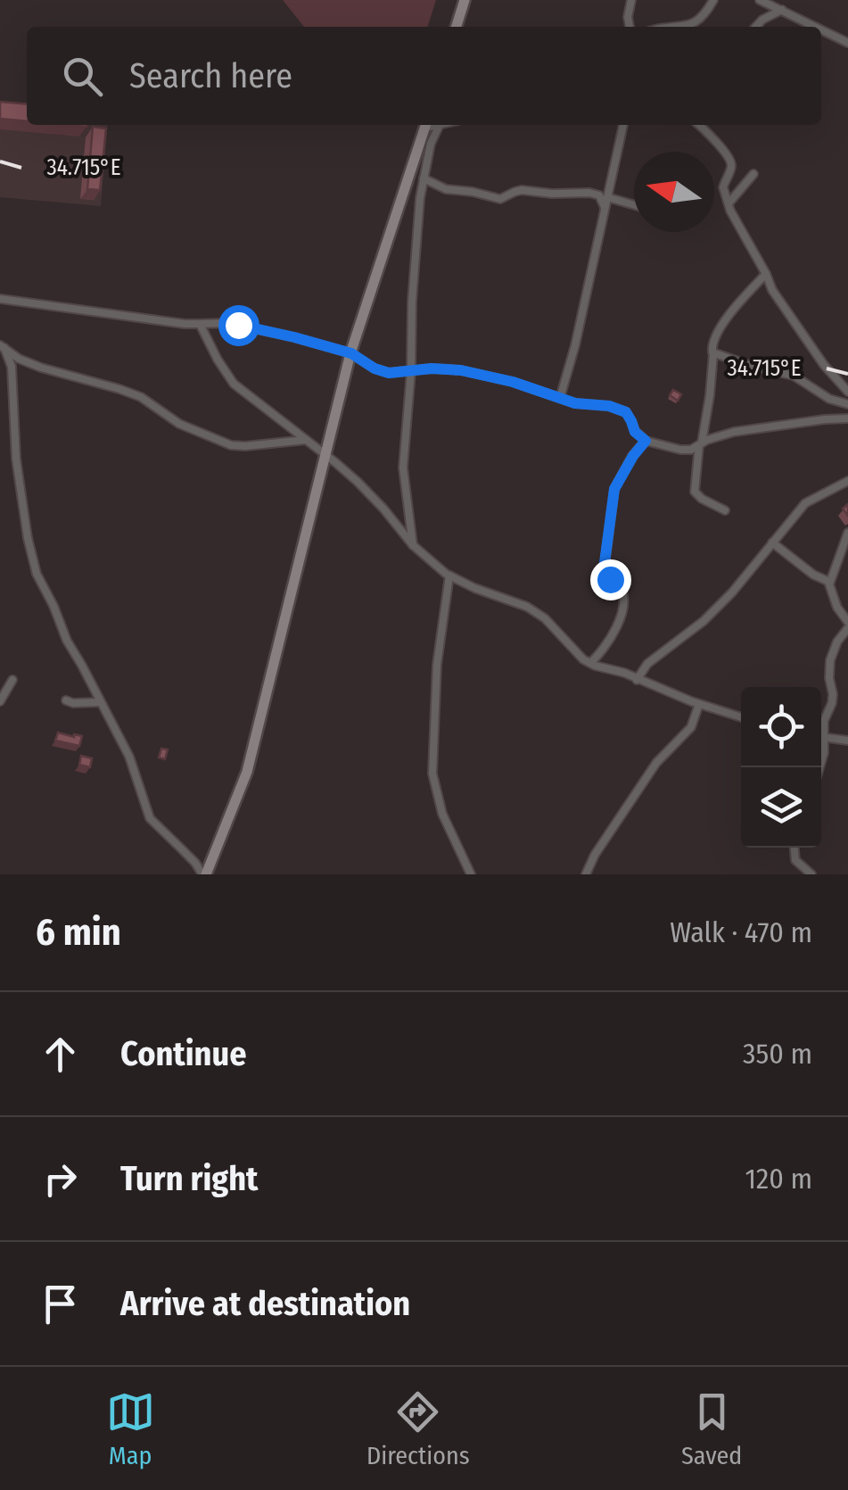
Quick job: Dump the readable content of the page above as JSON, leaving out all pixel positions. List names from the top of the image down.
{
  "north": "left",
  "page": {
    "search": "Search here",
    "heading": ["6 min", "Walk · 470 m"],
    "list": [
      ["Continue", "350 m"],
      ["Turn right", "120 m"],
      "Arrive at destination"
    ],
    "nav": ["Map", "Directions", "Saved"]
  },
  "coordinates": ["34.715°E"]
}
